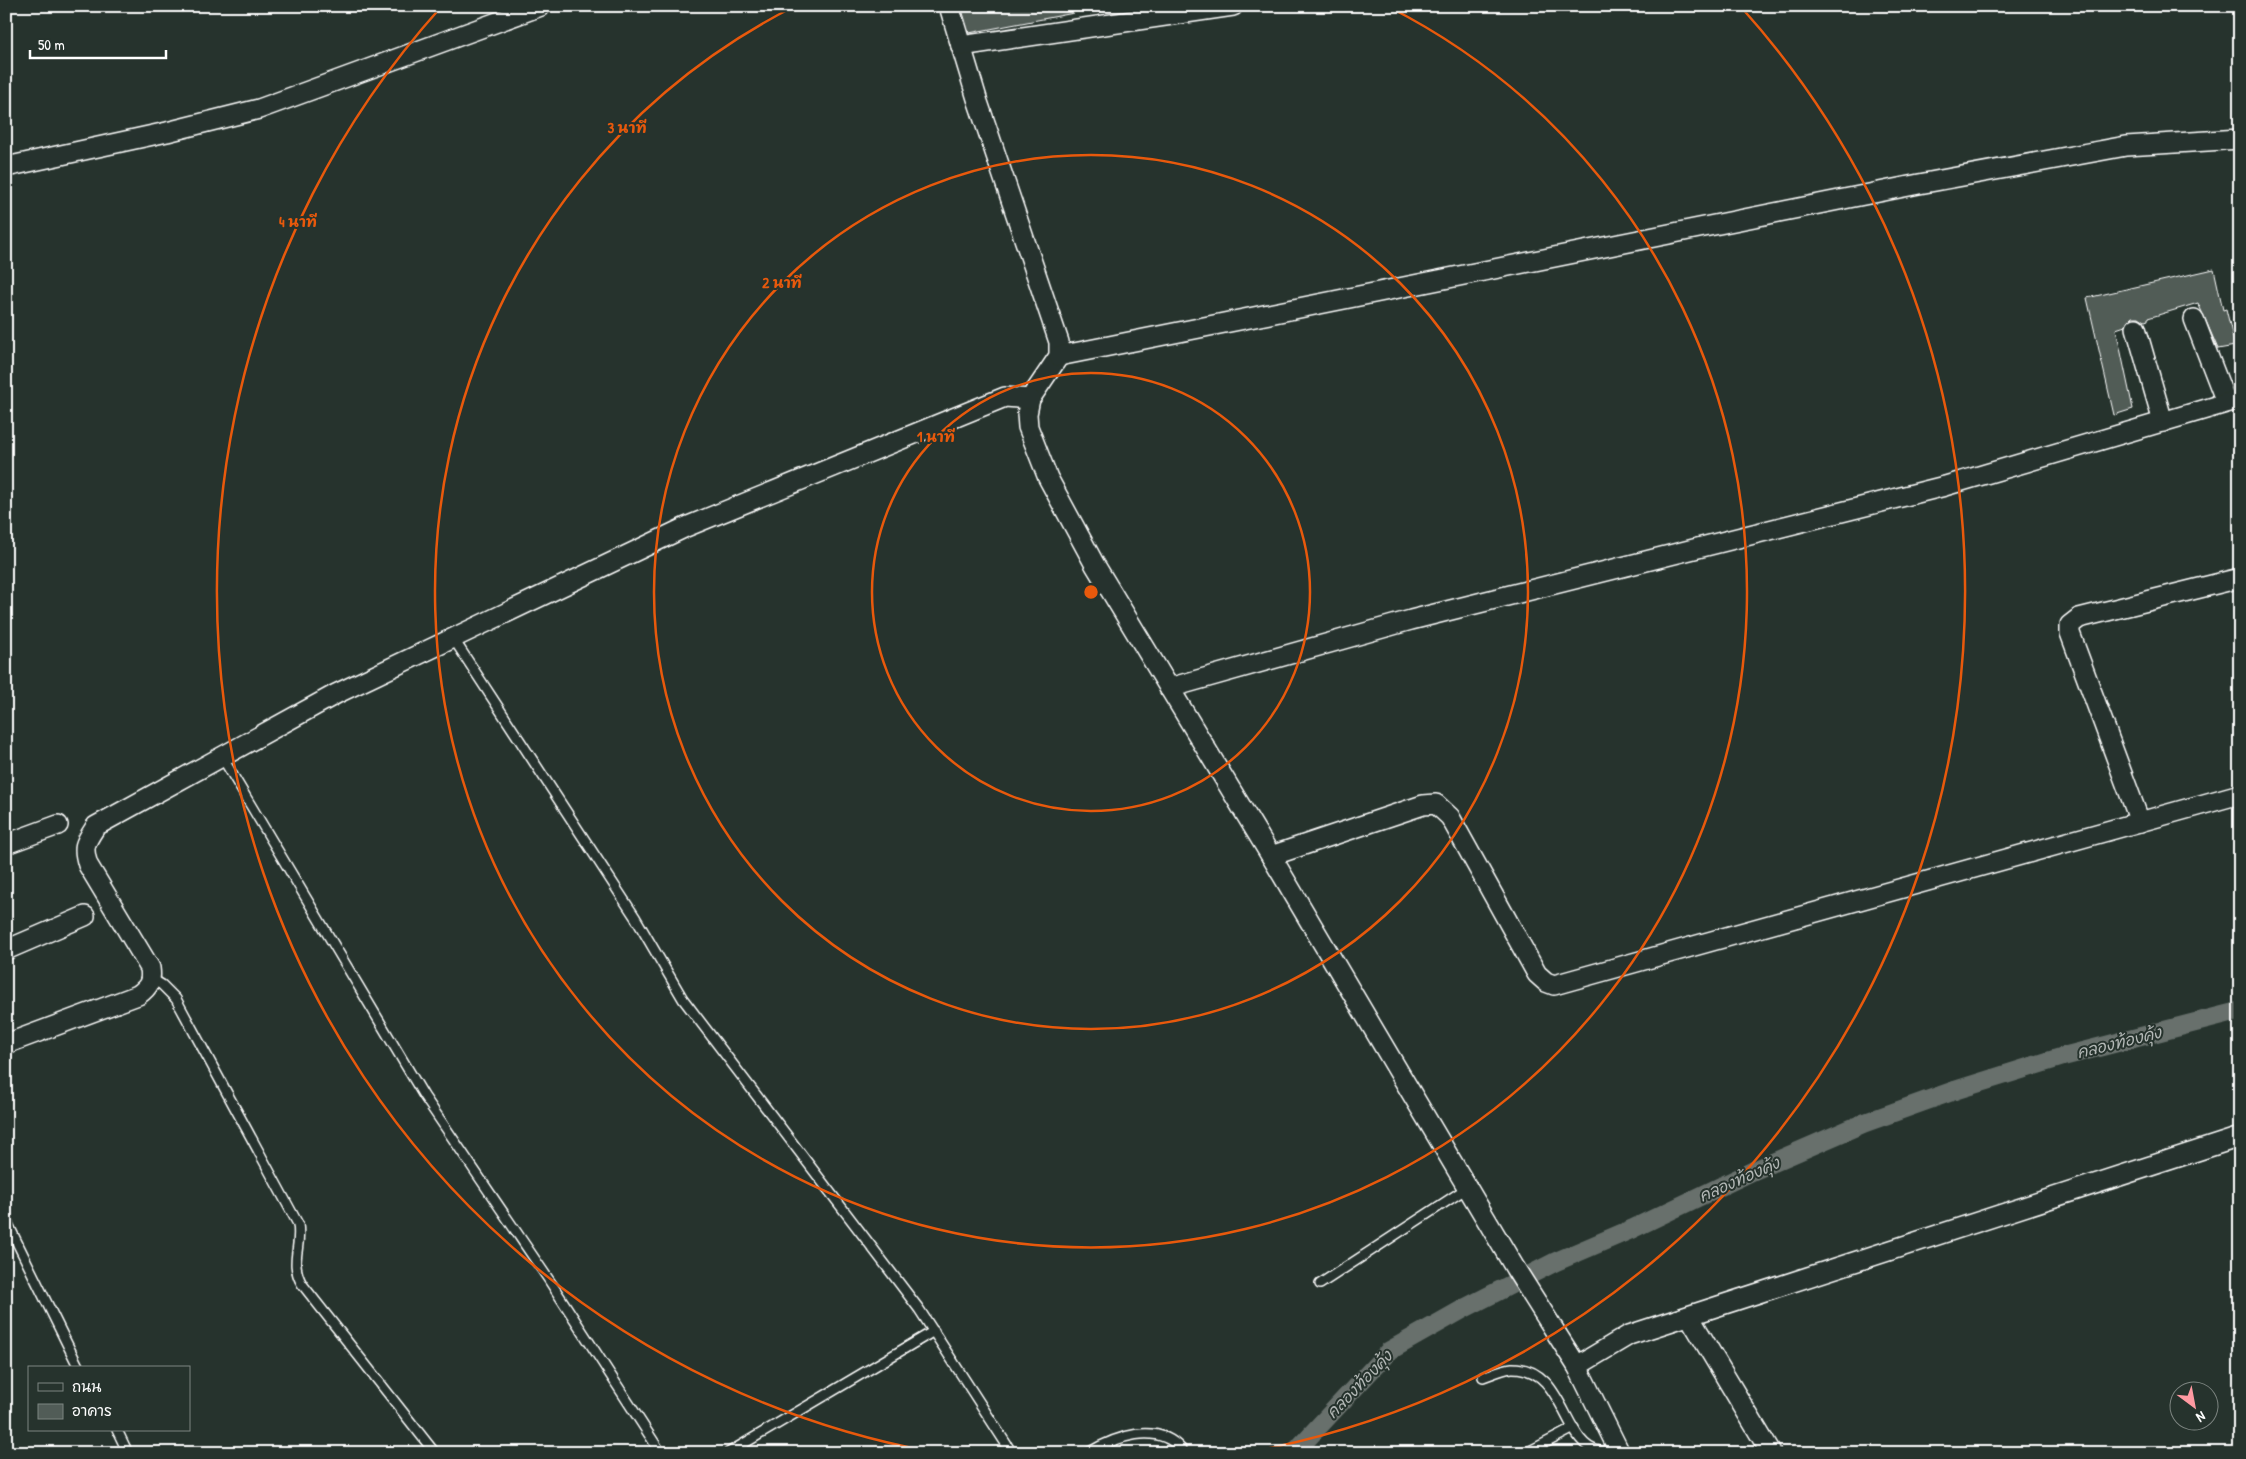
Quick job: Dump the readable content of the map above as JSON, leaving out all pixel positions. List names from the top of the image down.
{
  "water": ["คลองท้องคุ้ง"],
  "legend": ["ถนน", "อาคาร"],
  "scale_bar": "50 m",
  "north": "bottom right",
  "rings": [
    "3 นาที",
    "4 นาที",
    "2 นาที",
    "1 นาที"
  ]
}
